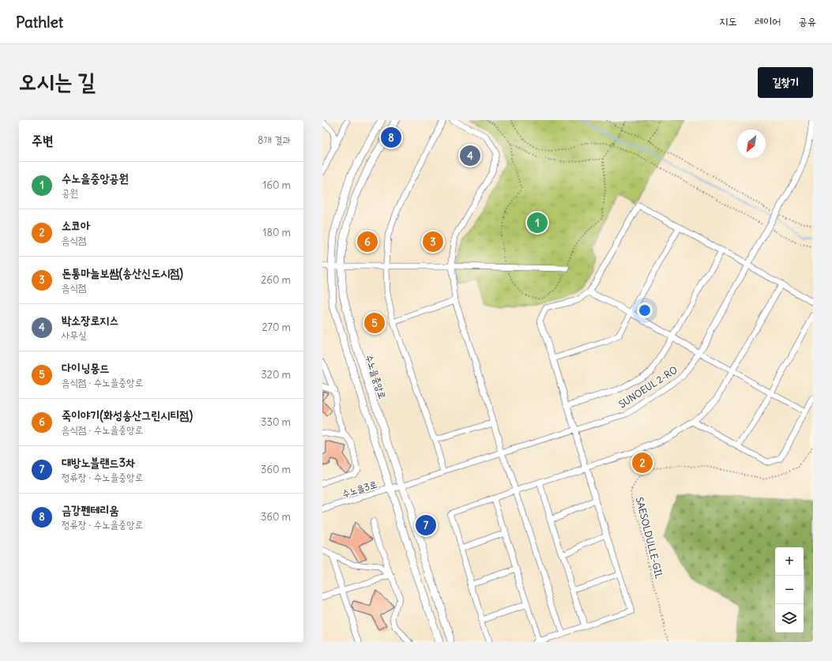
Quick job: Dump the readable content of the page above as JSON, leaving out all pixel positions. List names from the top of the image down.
{
  "streets": {
    "main road": ["수노을중앙로"],
    "street": ["SUNOEUL 2-RO", "수노을3로"],
    "path": ["SAESOLDULLE-GIL"]
  },
  "crossings": [
    ["수노을중앙로", "SUNOEUL 2-RO"],
    ["수노을중앙로", "수노을3로"],
    ["SUNOEUL 2-RO", "수노을3로"]
  ],
  "north": "bottom left",
  "page": {
    "header": "Pathlet",
    "nav": ["지도", "레이어", "공유"],
    "title": "오시는 길",
    "buttons": "길찾기",
    "heading": ["주변", "8개 결과"],
    "pins": [
      "8",
      "4",
      "1",
      "3",
      "6",
      "5",
      "2",
      "7"
    ],
    "list": [
      {
        "mark": "1",
        "name": "수노을중앙공원",
        "note": "공원",
        "value": "160 m"
      },
      {
        "mark": "2",
        "name": "소코아",
        "note": "음식점",
        "value": "180 m"
      },
      {
        "mark": "3",
        "name": "돈통마늘보쌈(송산신도시점)",
        "note": "음식점",
        "value": "260 m"
      },
      {
        "mark": "4",
        "name": "박소장로지스",
        "note": "사무실",
        "value": "270 m"
      },
      {
        "mark": "5",
        "name": "다이닝몽드",
        "note": "음식점 · 수노을중앙로",
        "value": "320 m"
      },
      {
        "mark": "6",
        "name": "죽이야기(화성송산그린시티점)",
        "note": "음식점 · 수노을중앙로",
        "value": "330 m"
      },
      {
        "mark": "7",
        "name": "대방노블랜드3차",
        "note": "정류장 · 수노을중앙로",
        "value": "360 m"
      },
      {
        "mark": "8",
        "name": "금강펜테리움",
        "note": "정류장 · 수노을중앙로",
        "value": "360 m"
      }
    ],
    "map_buttons": ["+", "−"]
  }
}
